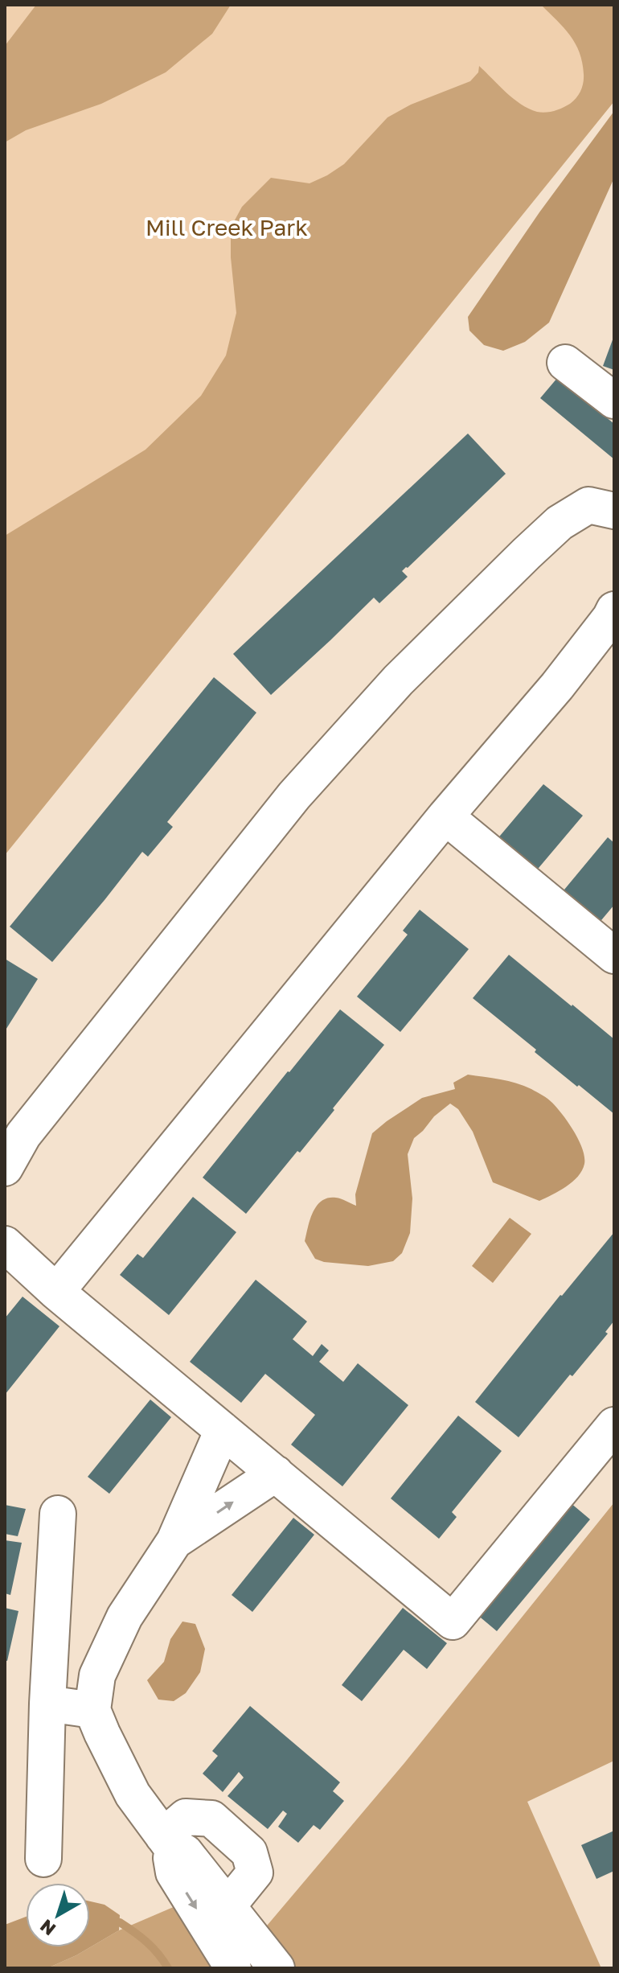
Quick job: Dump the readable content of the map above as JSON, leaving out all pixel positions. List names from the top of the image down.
{
  "parks": ["Mill Creek Park"],
  "north": "bottom left"
}
